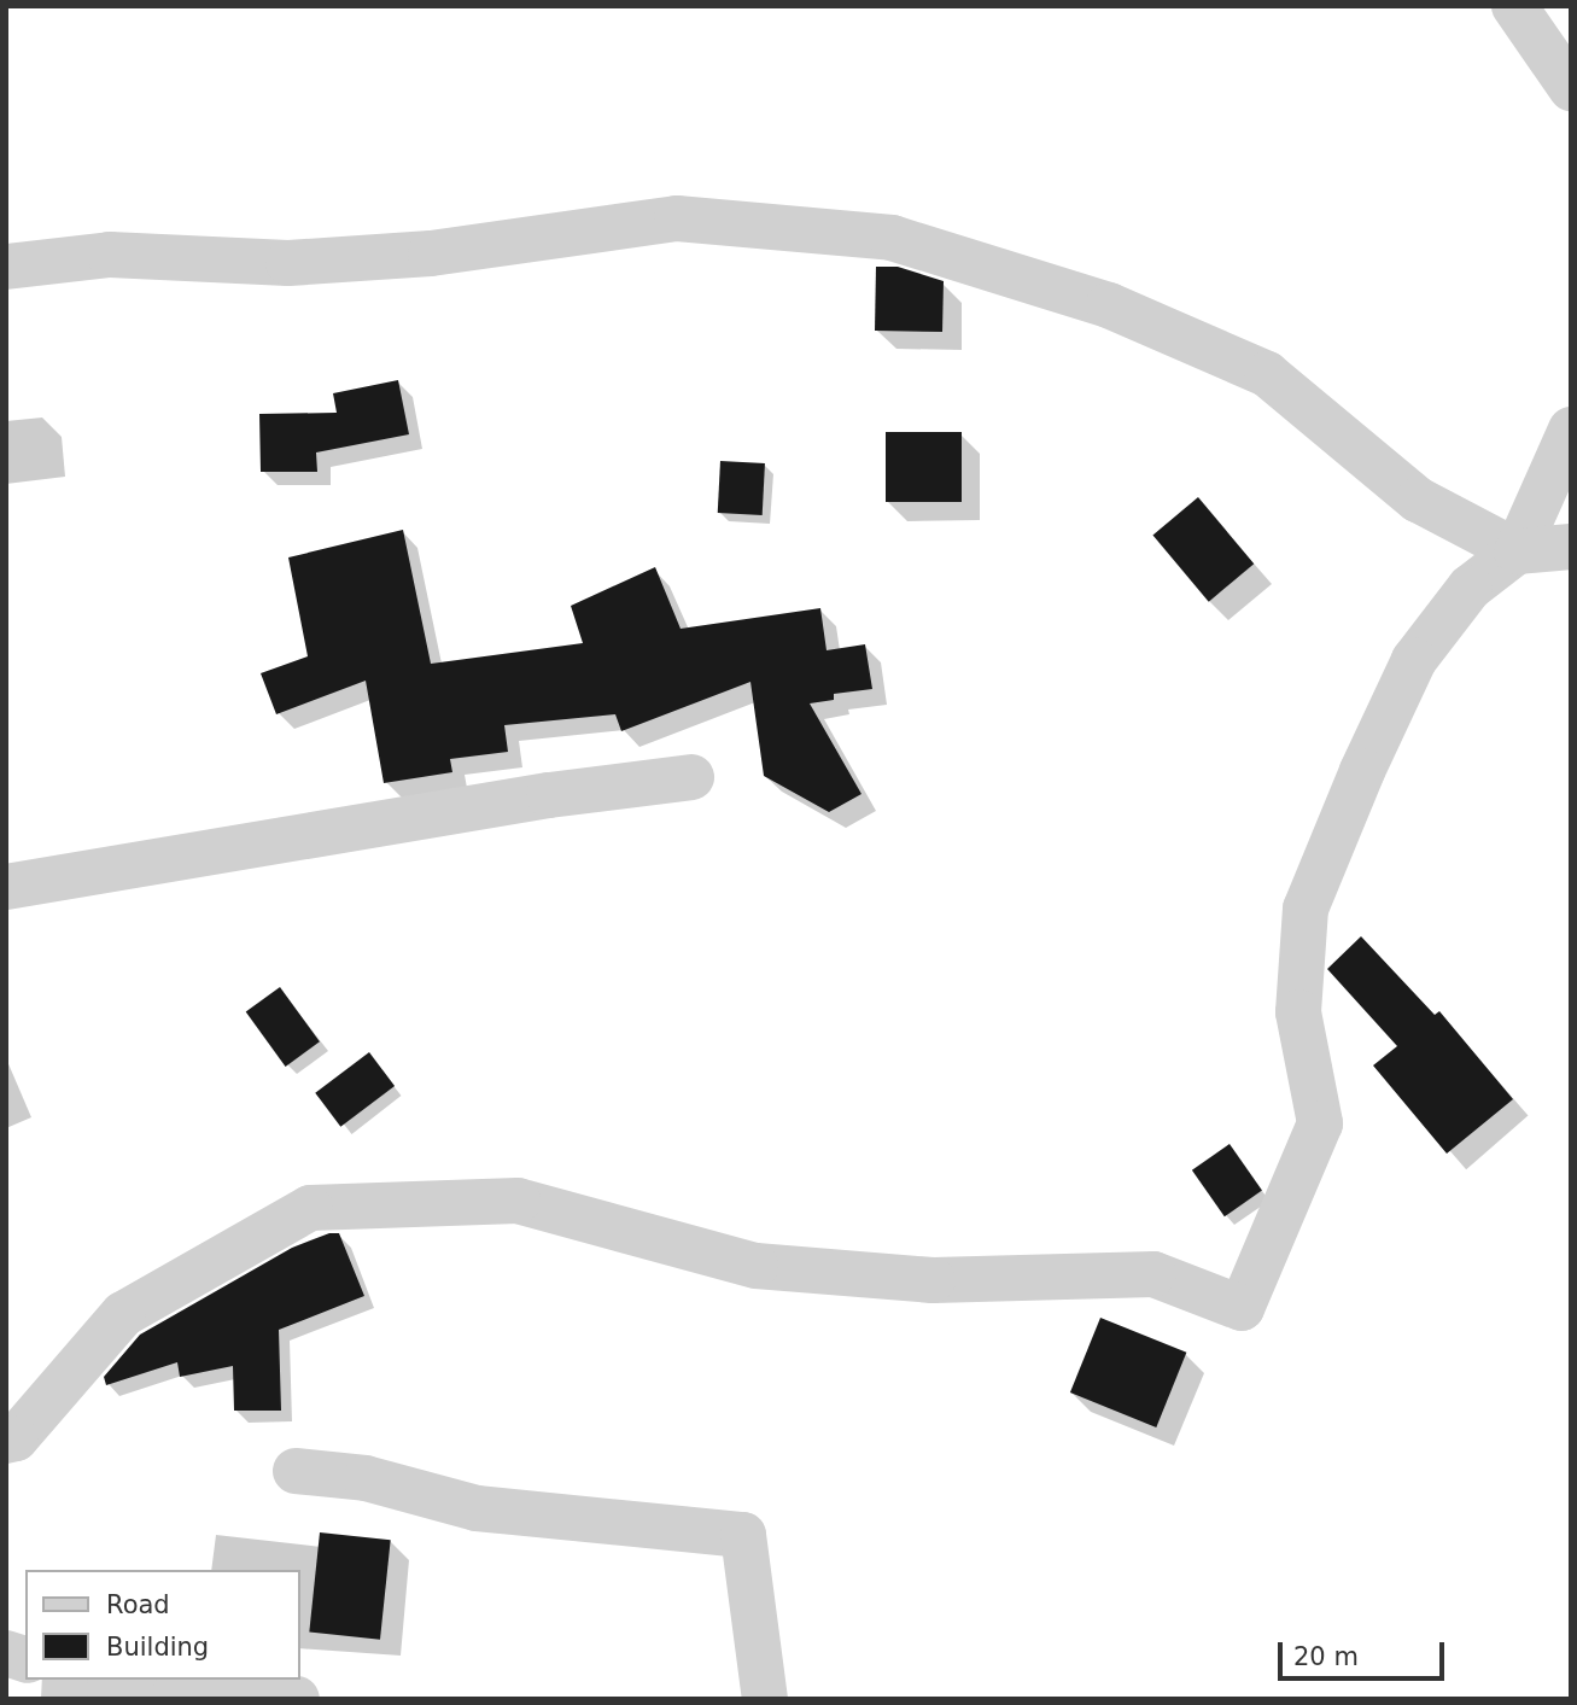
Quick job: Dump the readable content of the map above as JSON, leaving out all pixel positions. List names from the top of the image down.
{
  "legend": ["Road", "Building"],
  "scale_bar": "20 m"
}
